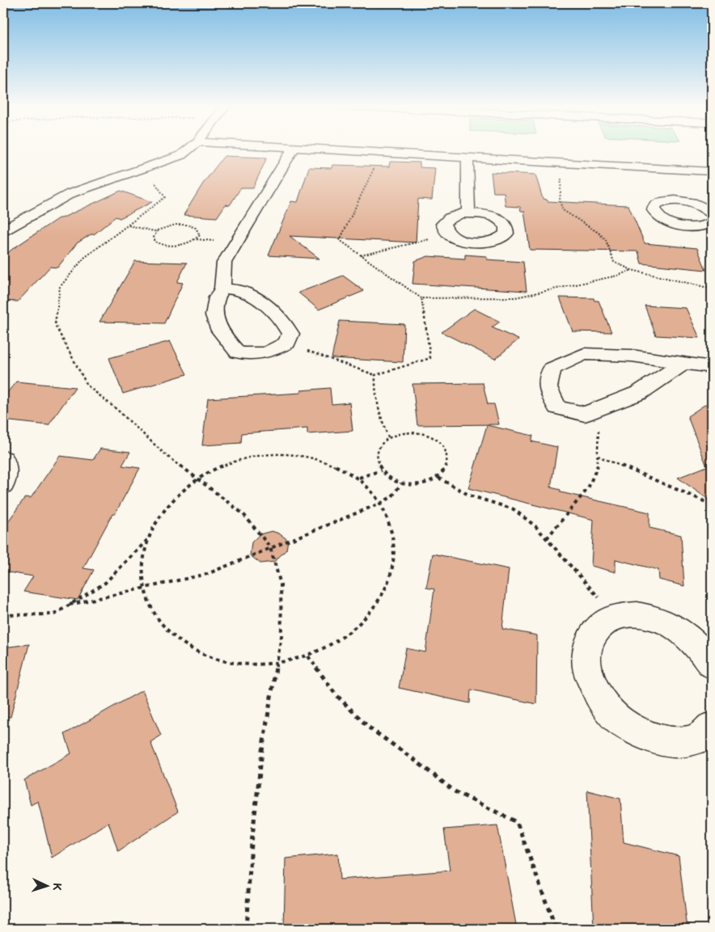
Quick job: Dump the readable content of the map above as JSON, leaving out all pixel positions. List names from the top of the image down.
{
  "north": "right"
}
